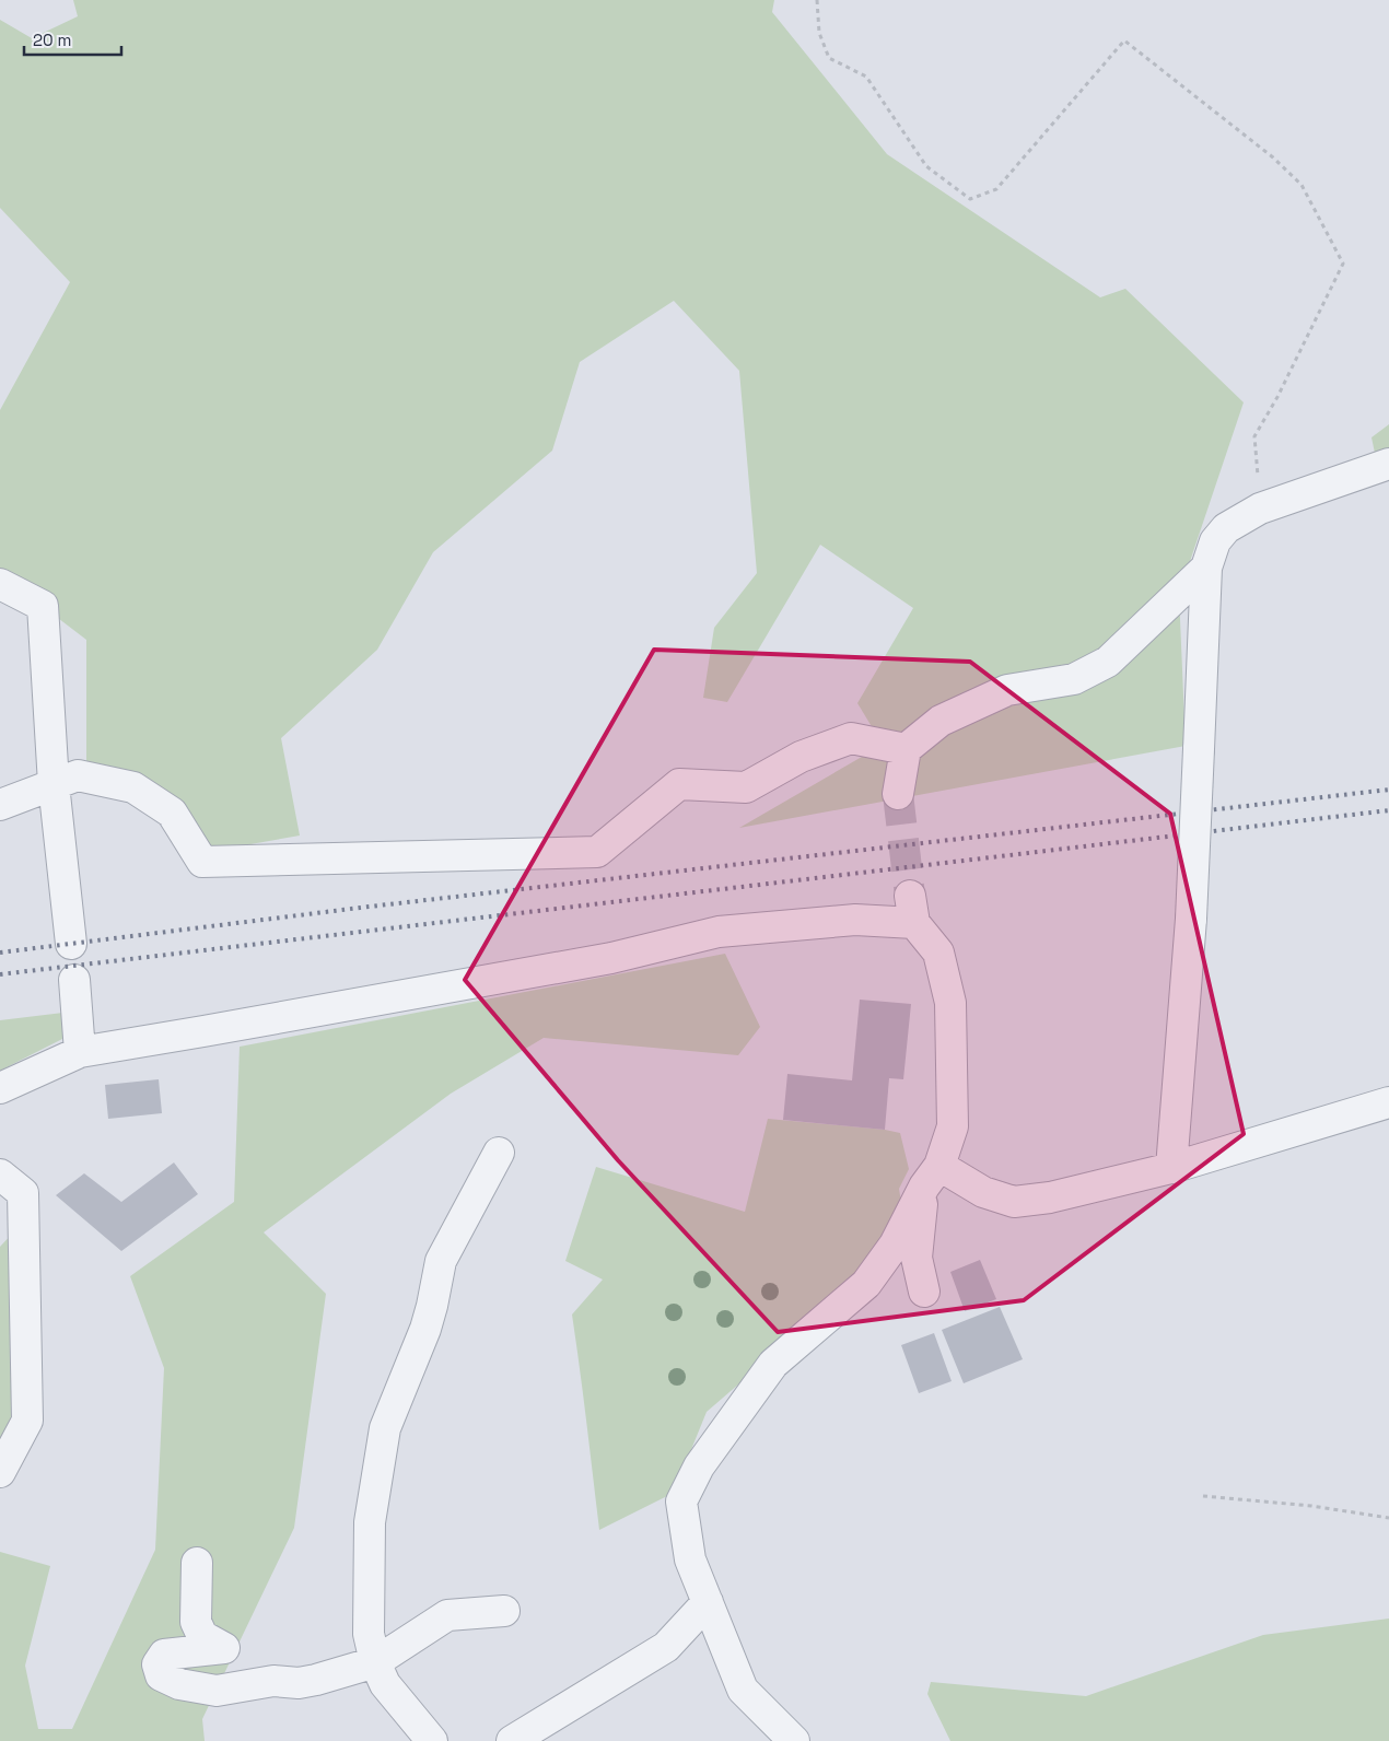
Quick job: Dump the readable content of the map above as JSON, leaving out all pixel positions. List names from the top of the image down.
{
  "scale_bar": "20 m"
}
